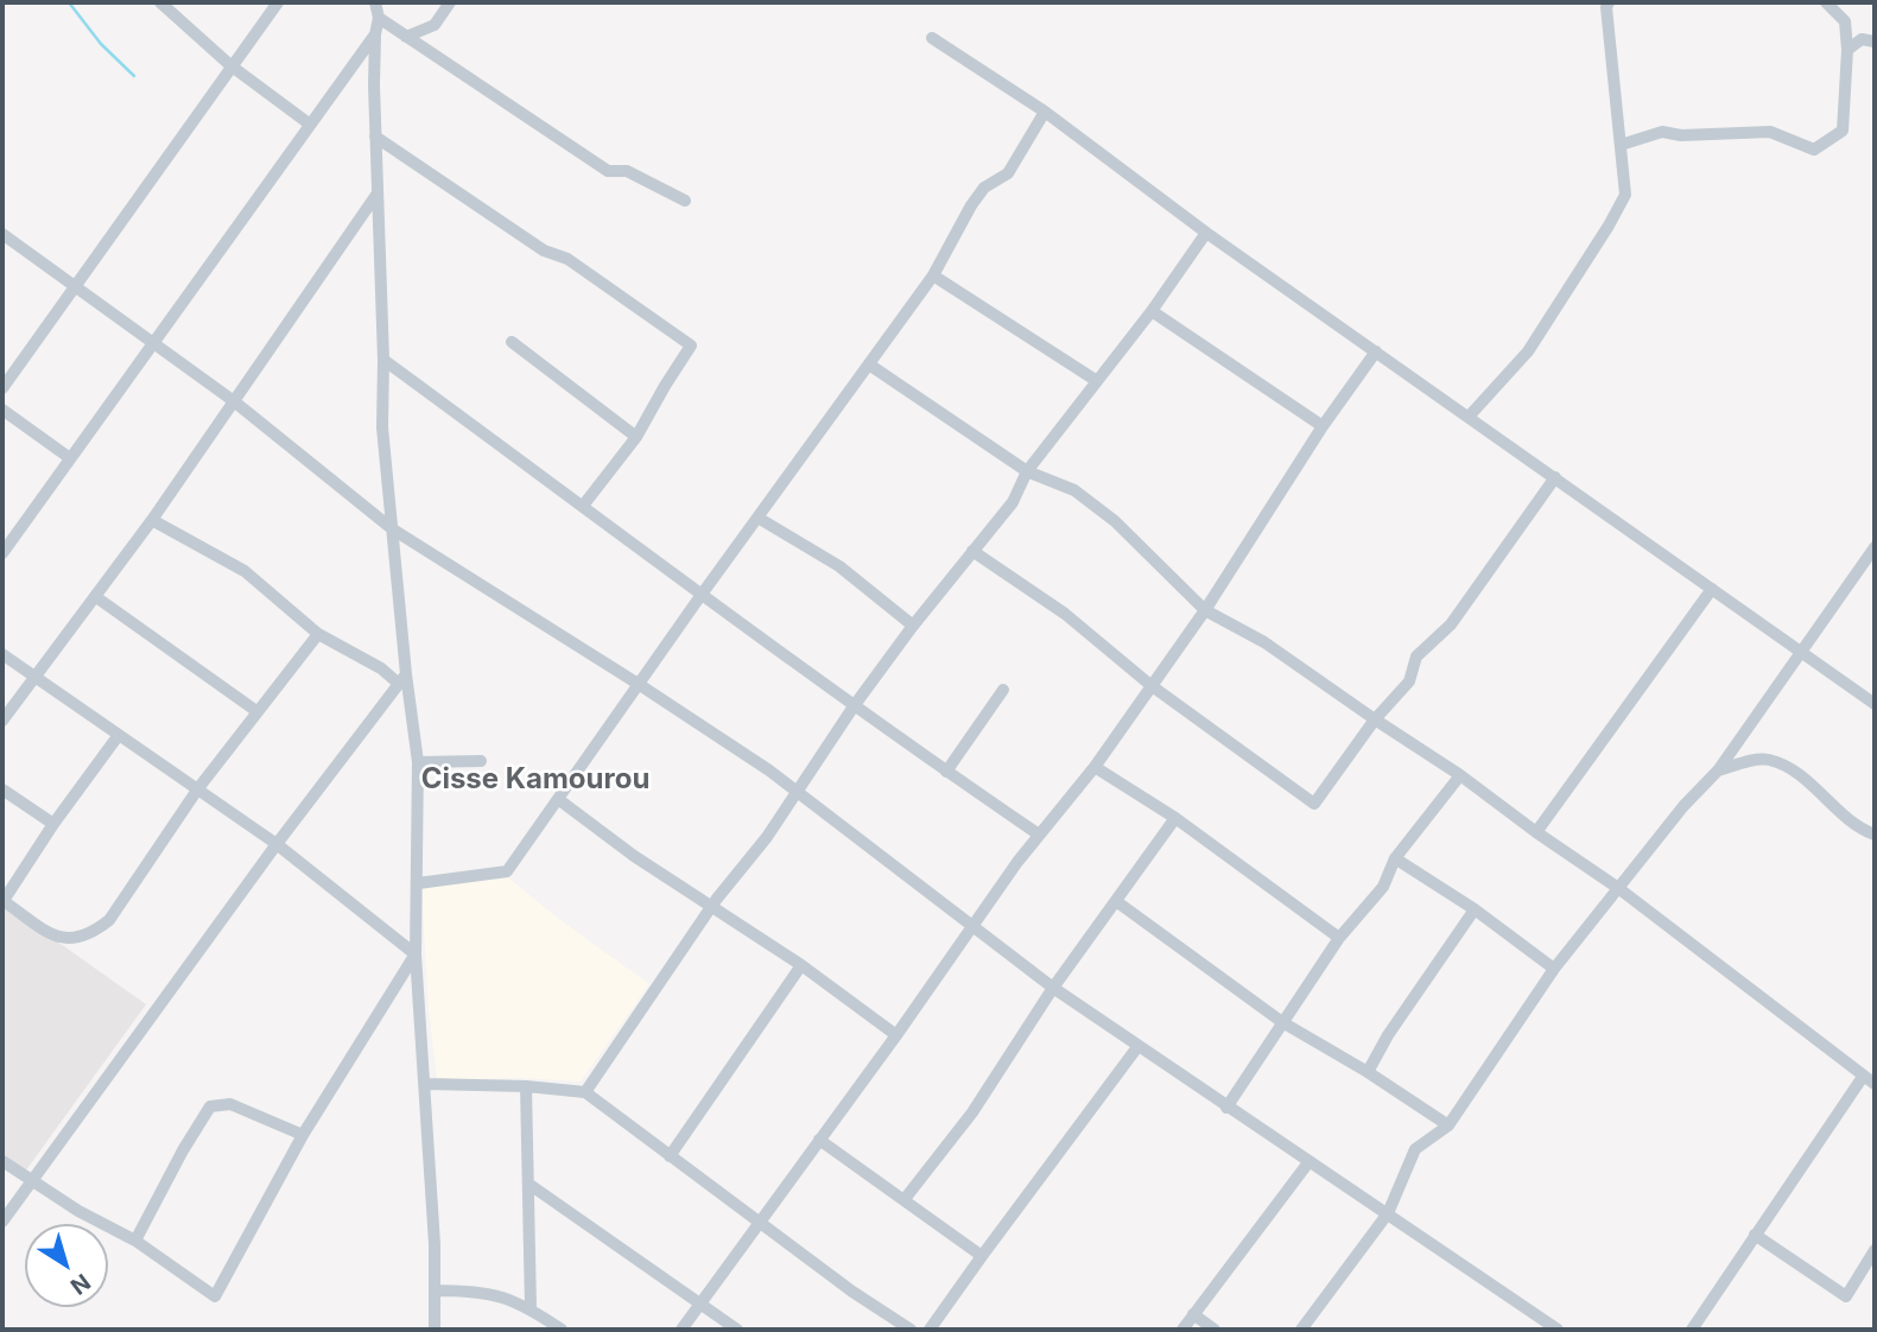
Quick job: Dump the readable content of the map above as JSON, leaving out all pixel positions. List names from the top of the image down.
{
  "districts": ["Cisse Kamourou"],
  "north": "bottom right"
}
